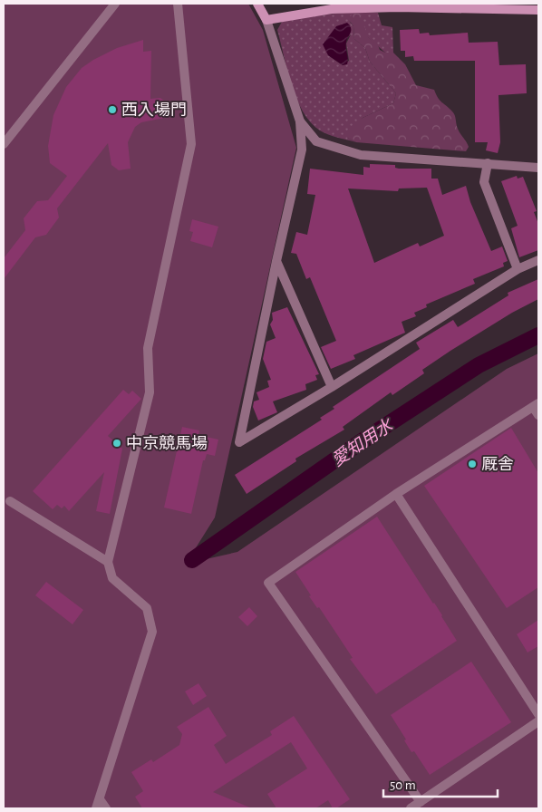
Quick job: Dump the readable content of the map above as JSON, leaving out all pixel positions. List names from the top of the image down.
{
  "water": ["愛知用水"],
  "places": ["西入場門", "中京競馬場", "厩舎"],
  "scale_bar": "50 m"
}
